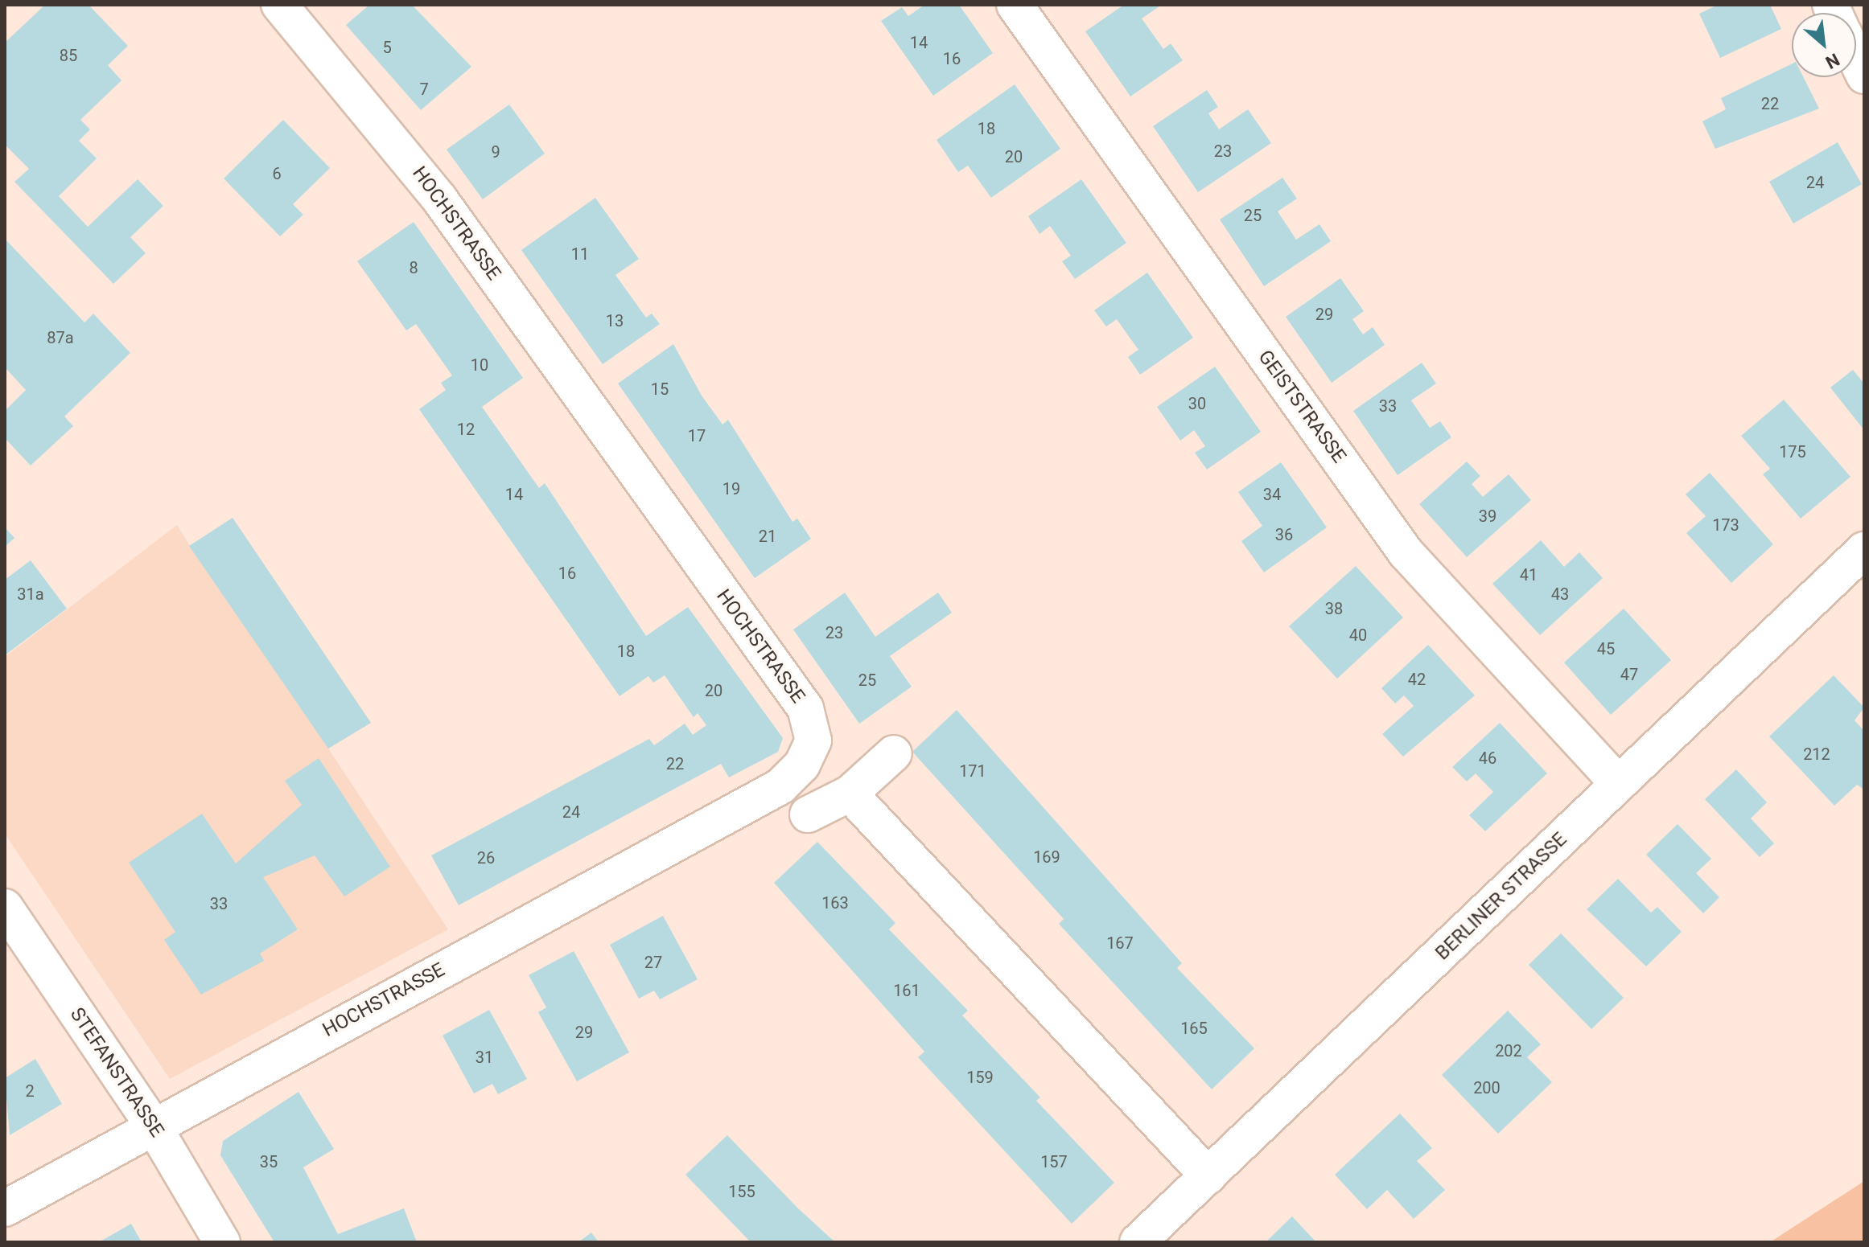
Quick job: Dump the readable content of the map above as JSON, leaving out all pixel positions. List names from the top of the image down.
{
  "streets": {
    "street": [
      "HOCHSTRASSE",
      "GEISTSTRASSE",
      "BERLINER STRASSE",
      "STEFANSTRASSE"
    ]
  },
  "crossings": [
    ["HOCHSTRASSE", "STEFANSTRASSE"],
    ["GEISTSTRASSE", "BERLINER STRASSE"]
  ],
  "house_numbers": [
    "14",
    "5",
    "85",
    "16",
    "7",
    "22",
    "18",
    "23",
    "9",
    "20",
    "6",
    "24",
    "25",
    "11",
    "8",
    "29",
    "13",
    "87a",
    "10",
    "15",
    "30",
    "33",
    "12",
    "17",
    "175",
    "19",
    "14",
    "34",
    "39",
    "173",
    "36",
    "21",
    "16",
    "41",
    "31a",
    "43",
    "38",
    "23",
    "40",
    "45",
    "18",
    "47",
    "42",
    "25",
    "20",
    "212",
    "46",
    "22",
    "171",
    "24",
    "169",
    "26",
    "163",
    "33",
    "167",
    "27",
    "161",
    "165",
    "29",
    "202",
    "31",
    "159",
    "200",
    "2",
    "35",
    "157",
    "155"
  ],
  "north": "bottom right"
}
